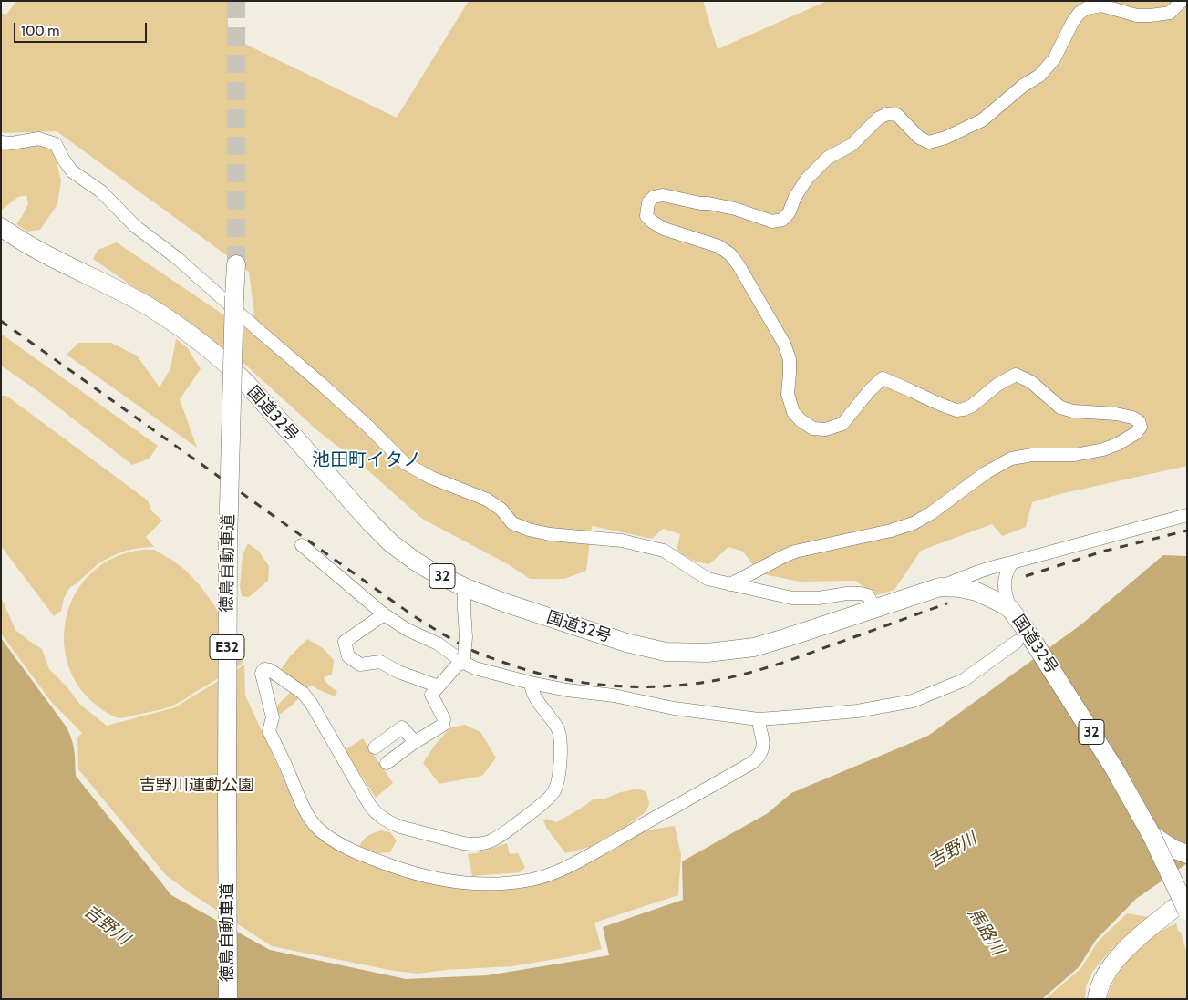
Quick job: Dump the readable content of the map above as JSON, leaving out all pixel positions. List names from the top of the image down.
{
  "streets": {
    "highway": [
      "国道32号",
      "徳島自動車道",
      "32",
      "E32"
    ]
  },
  "districts": ["池田町イタノ"],
  "water": ["吉野川", "馬路川"],
  "parks": ["吉野川運動公園"],
  "scale_bar": "100 m"
}
